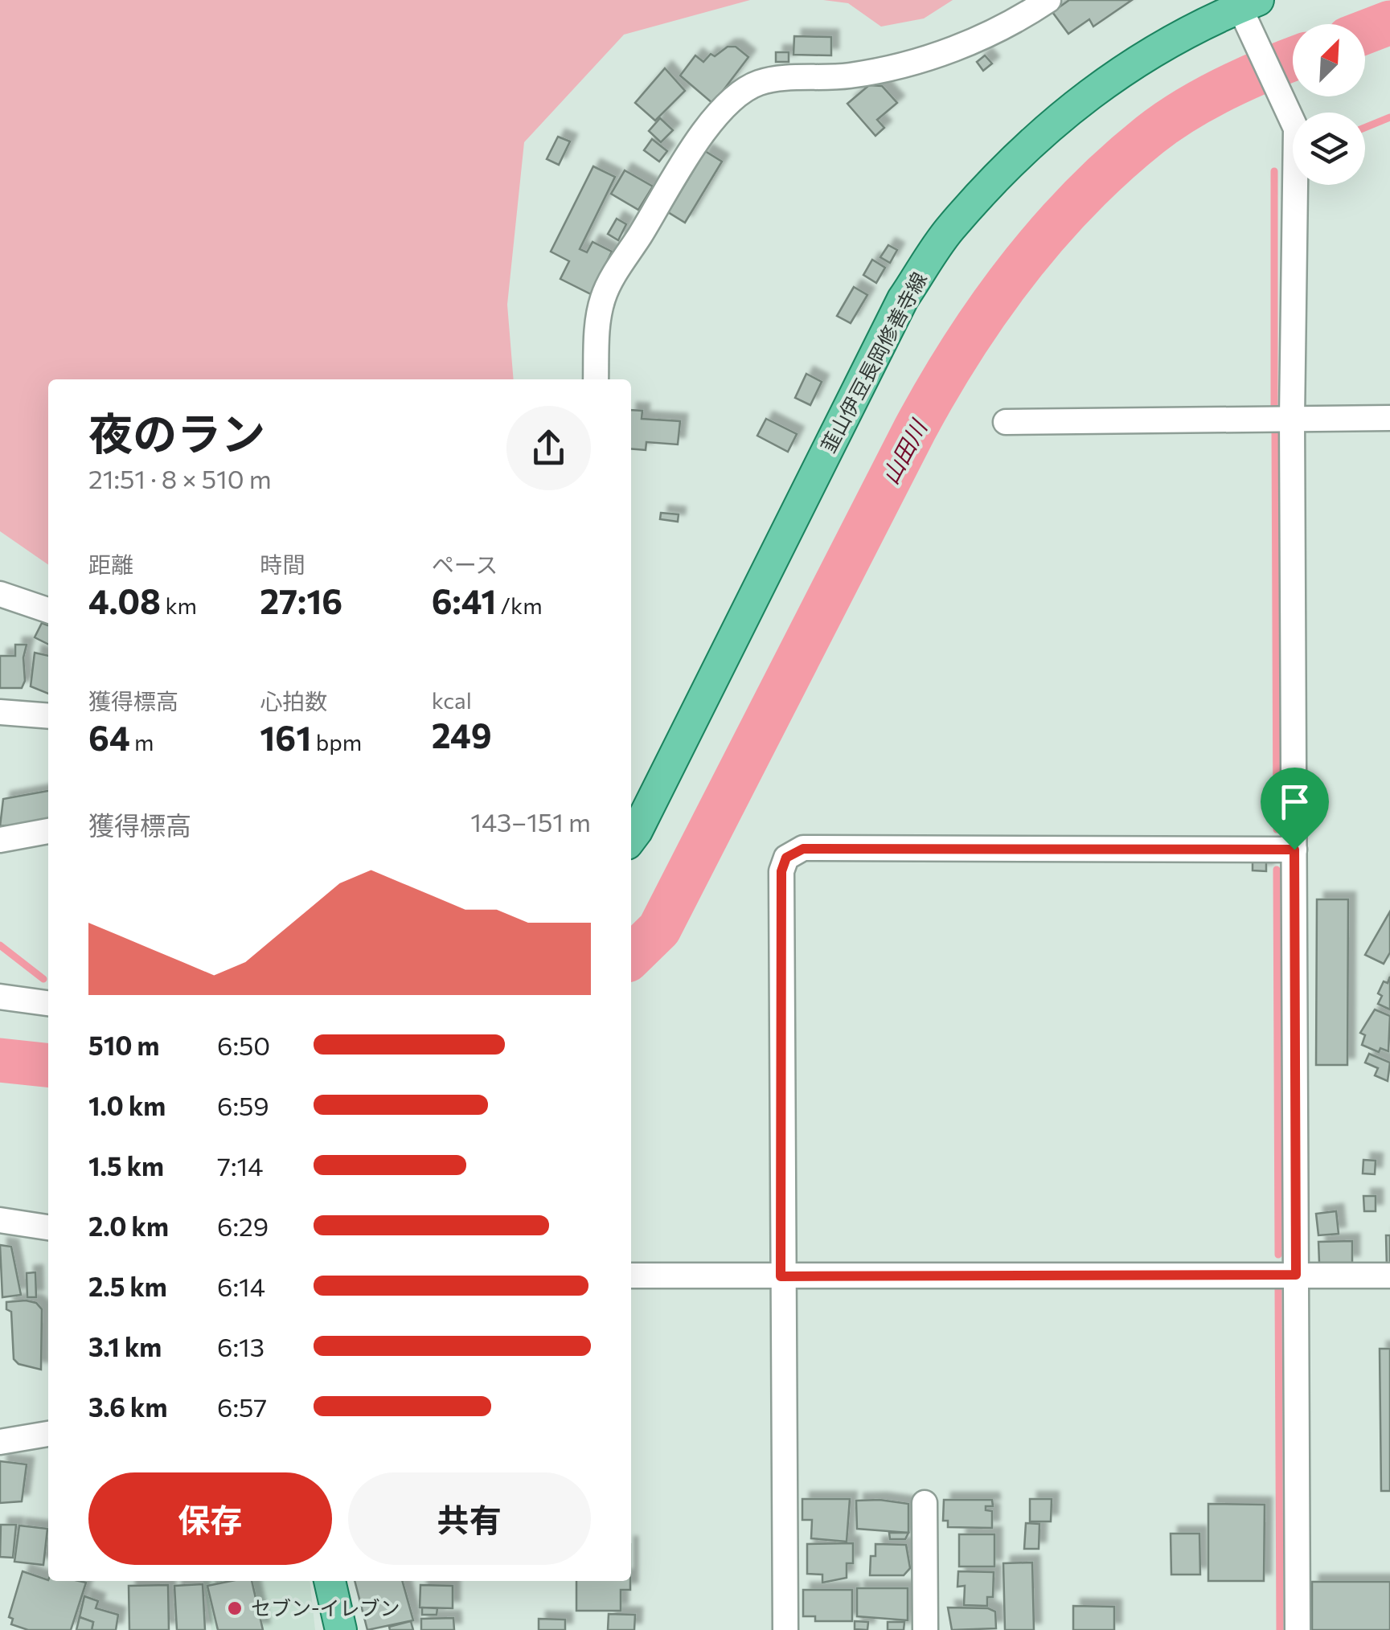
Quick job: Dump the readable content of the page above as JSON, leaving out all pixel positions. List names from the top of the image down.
{
  "streets": {
    "main road": ["韮山伊豆長岡修善寺線"]
  },
  "water": ["山田川"],
  "places": ["セブン-イレブン"],
  "north": "top right",
  "page": {
    "heading": ["夜のラン", "21:51 · 8 × 510 m"],
    "stats": [
      ["距離", "4.08 km"],
      ["時間", "27:16"],
      ["ペース", "6:41 /km"],
      ["獲得標高", "64 m"],
      ["心拍数", "161 bpm"],
      ["kcal", "249"]
    ],
    "chart": ["獲得標高", "143–151 m"],
    "list": [
      {
        "name": "510 m",
        "note": "6:50"
      },
      {
        "name": "1.0 km",
        "note": "6:59"
      },
      {
        "name": "1.5 km",
        "note": "7:14"
      },
      {
        "name": "2.0 km",
        "note": "6:29"
      },
      {
        "name": "2.5 km",
        "note": "6:14"
      },
      {
        "name": "3.1 km",
        "note": "6:13"
      },
      {
        "name": "3.6 km",
        "note": "6:57"
      }
    ],
    "buttons": ["保存", "共有"]
  }
}
